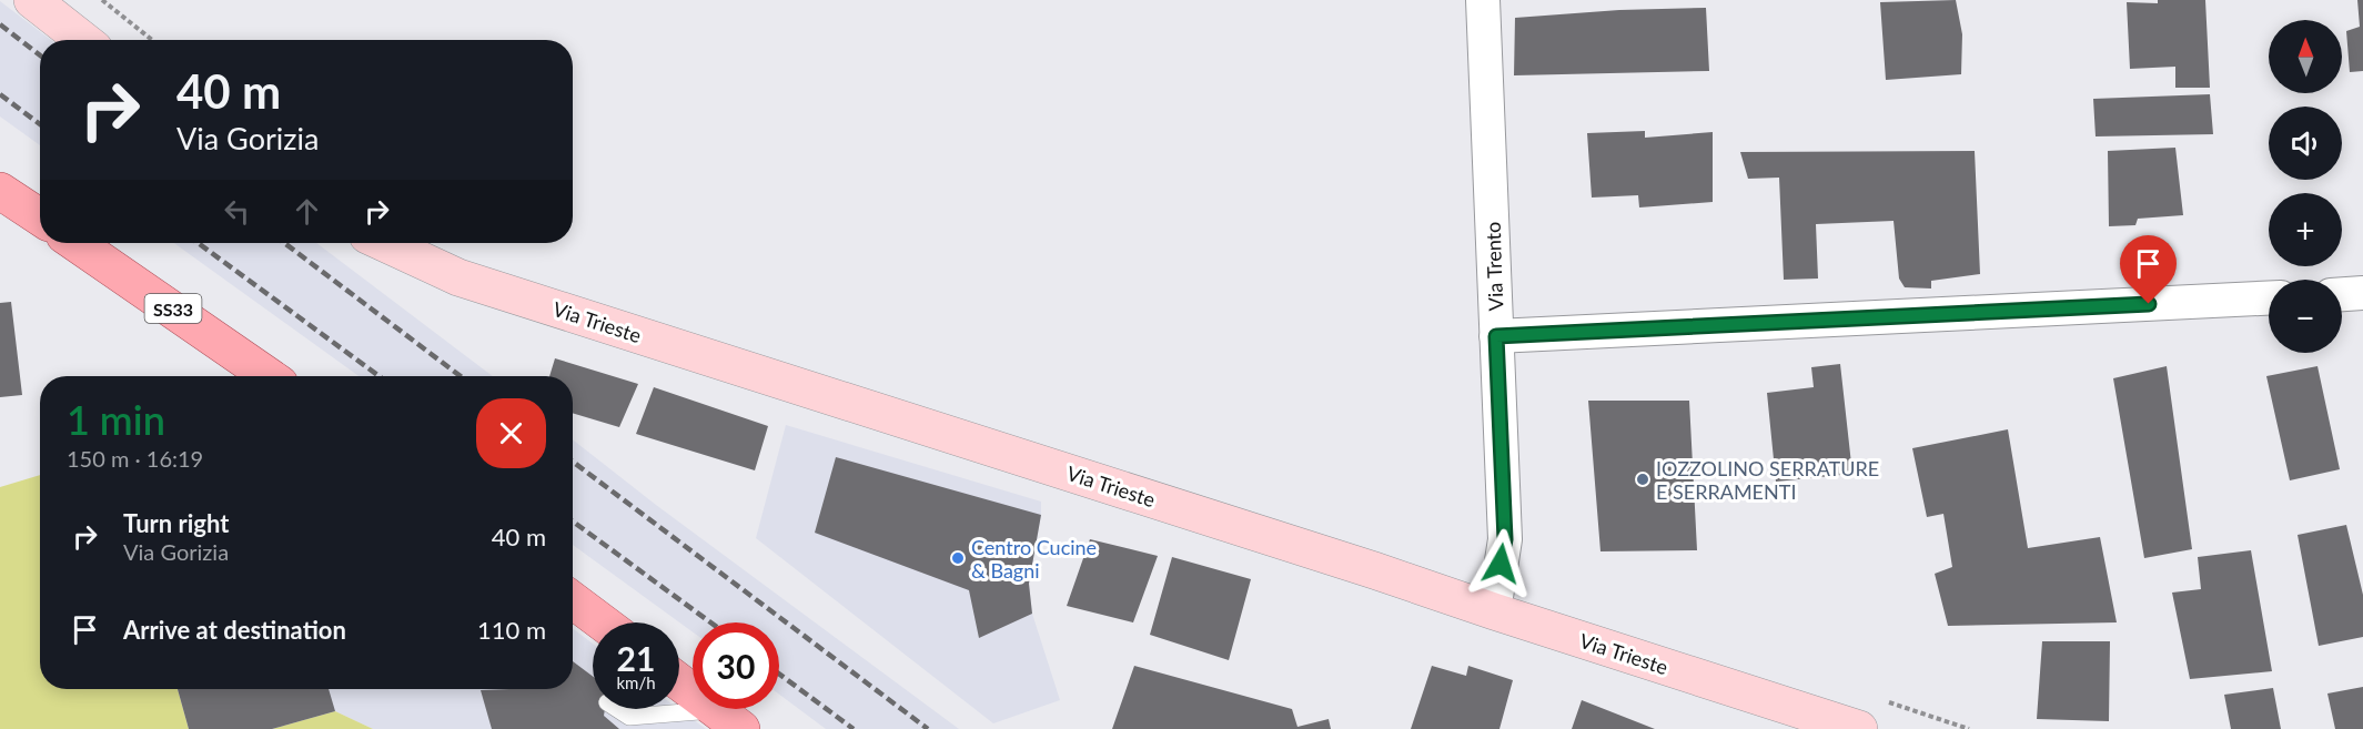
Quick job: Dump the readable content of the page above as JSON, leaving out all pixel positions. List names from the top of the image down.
{
  "streets": {
    "main road": ["SS33"],
    "street": ["Via Trento", "Via Trieste"]
  },
  "crossings": [
    ["Via Trento", "Via Trieste"]
  ],
  "places": ["IOZZOLINO SERRATURE E SERRAMENTI", "Centro Cucine & Bagni"],
  "north": "top",
  "page": {
    "map_buttons": ["+", "−"],
    "turn": ["40 m", "Via Gorizia"],
    "heading": ["1 min", "150 m · 16:19"],
    "list": [
      {
        "name": "Turn right",
        "note": "Via Gorizia",
        "value": "40 m"
      },
      {
        "name": "Arrive at destination",
        "value": "110 m"
      }
    ],
    "speed": "21 km/h",
    "limit": "30"
  }
}
